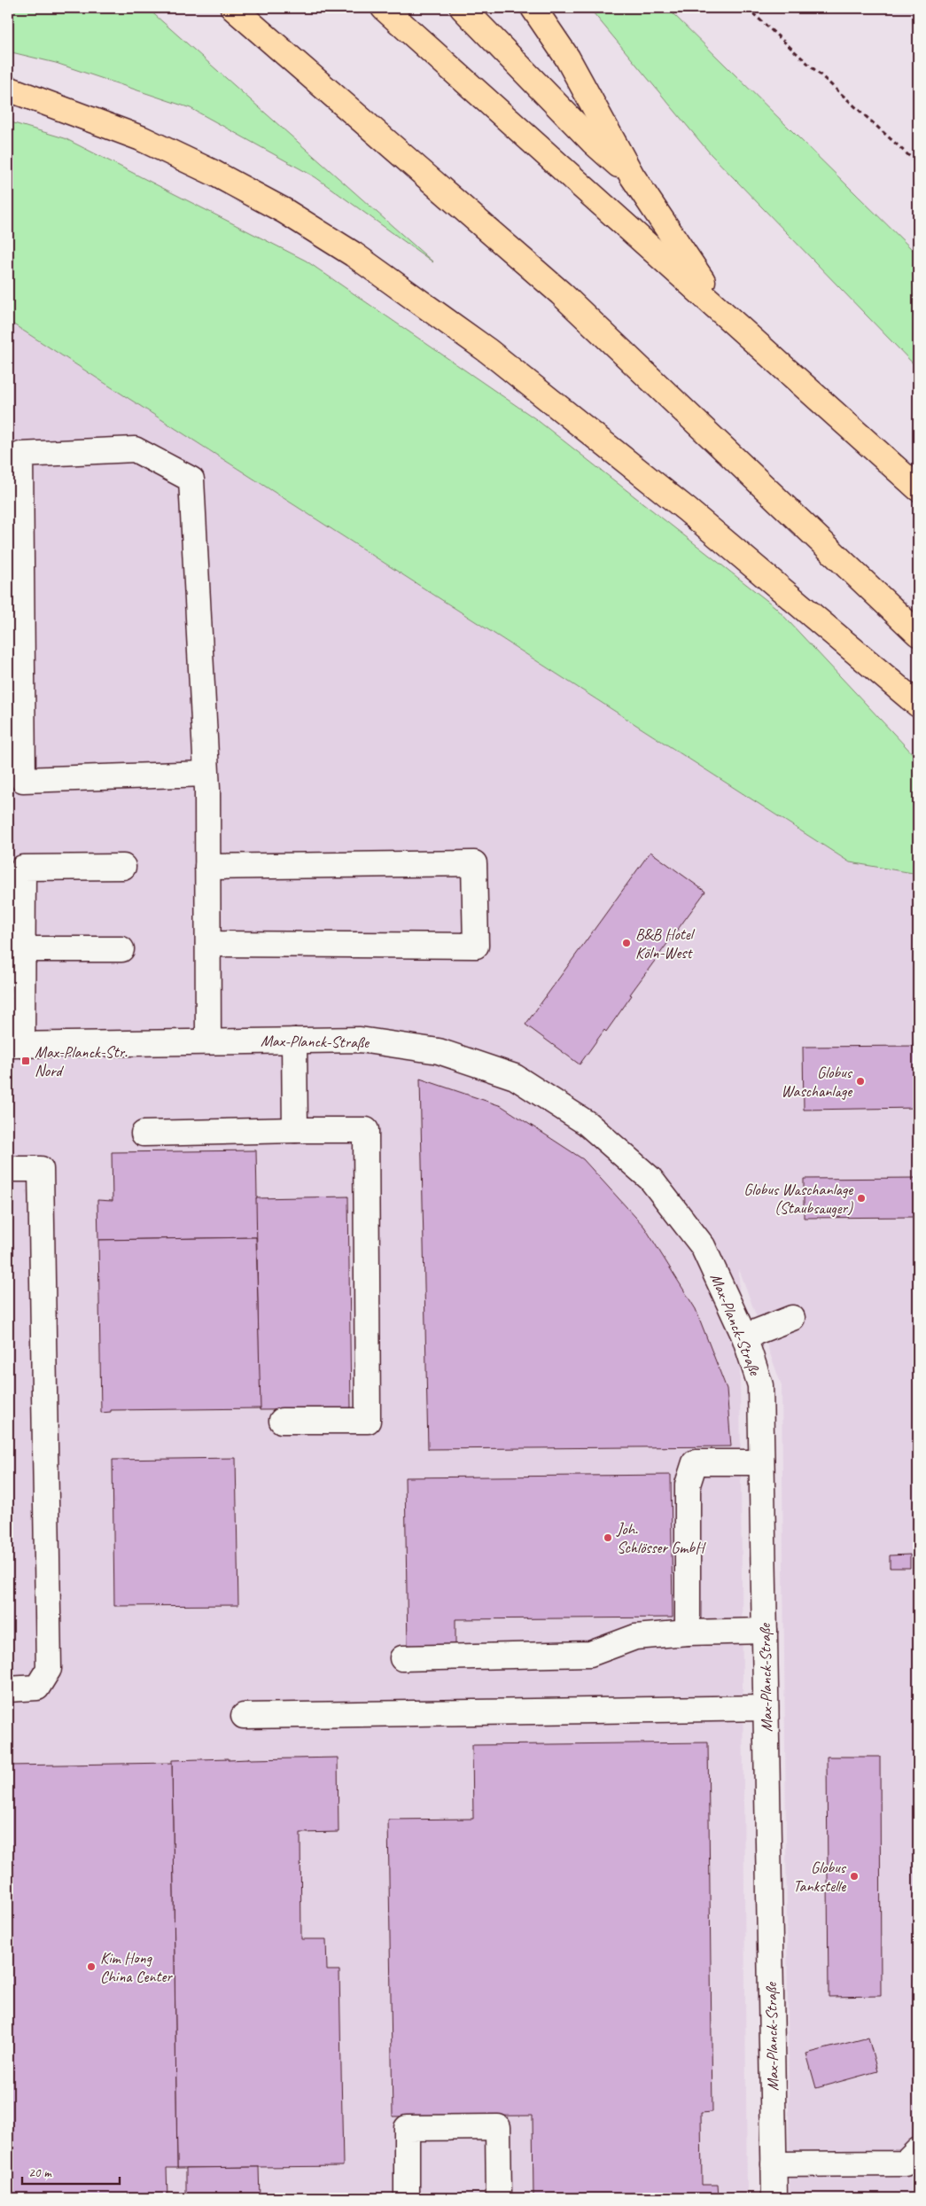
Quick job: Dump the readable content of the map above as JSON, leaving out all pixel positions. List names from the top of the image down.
{
  "streets": {
    "street": ["Max-Planck-Straße"]
  },
  "places": {
    "other": [
      "B&B Hotel Köln-West",
      "Globus Waschanlage",
      "Globus Waschanlage (Staubsauger)",
      "Joh. Schlösser GmbH",
      "Globus Tankstelle",
      "Kim Hong China Center"
    ],
    "transit": ["Max-Planck-Str. Nord"]
  },
  "scale_bar": "20 m"
}
